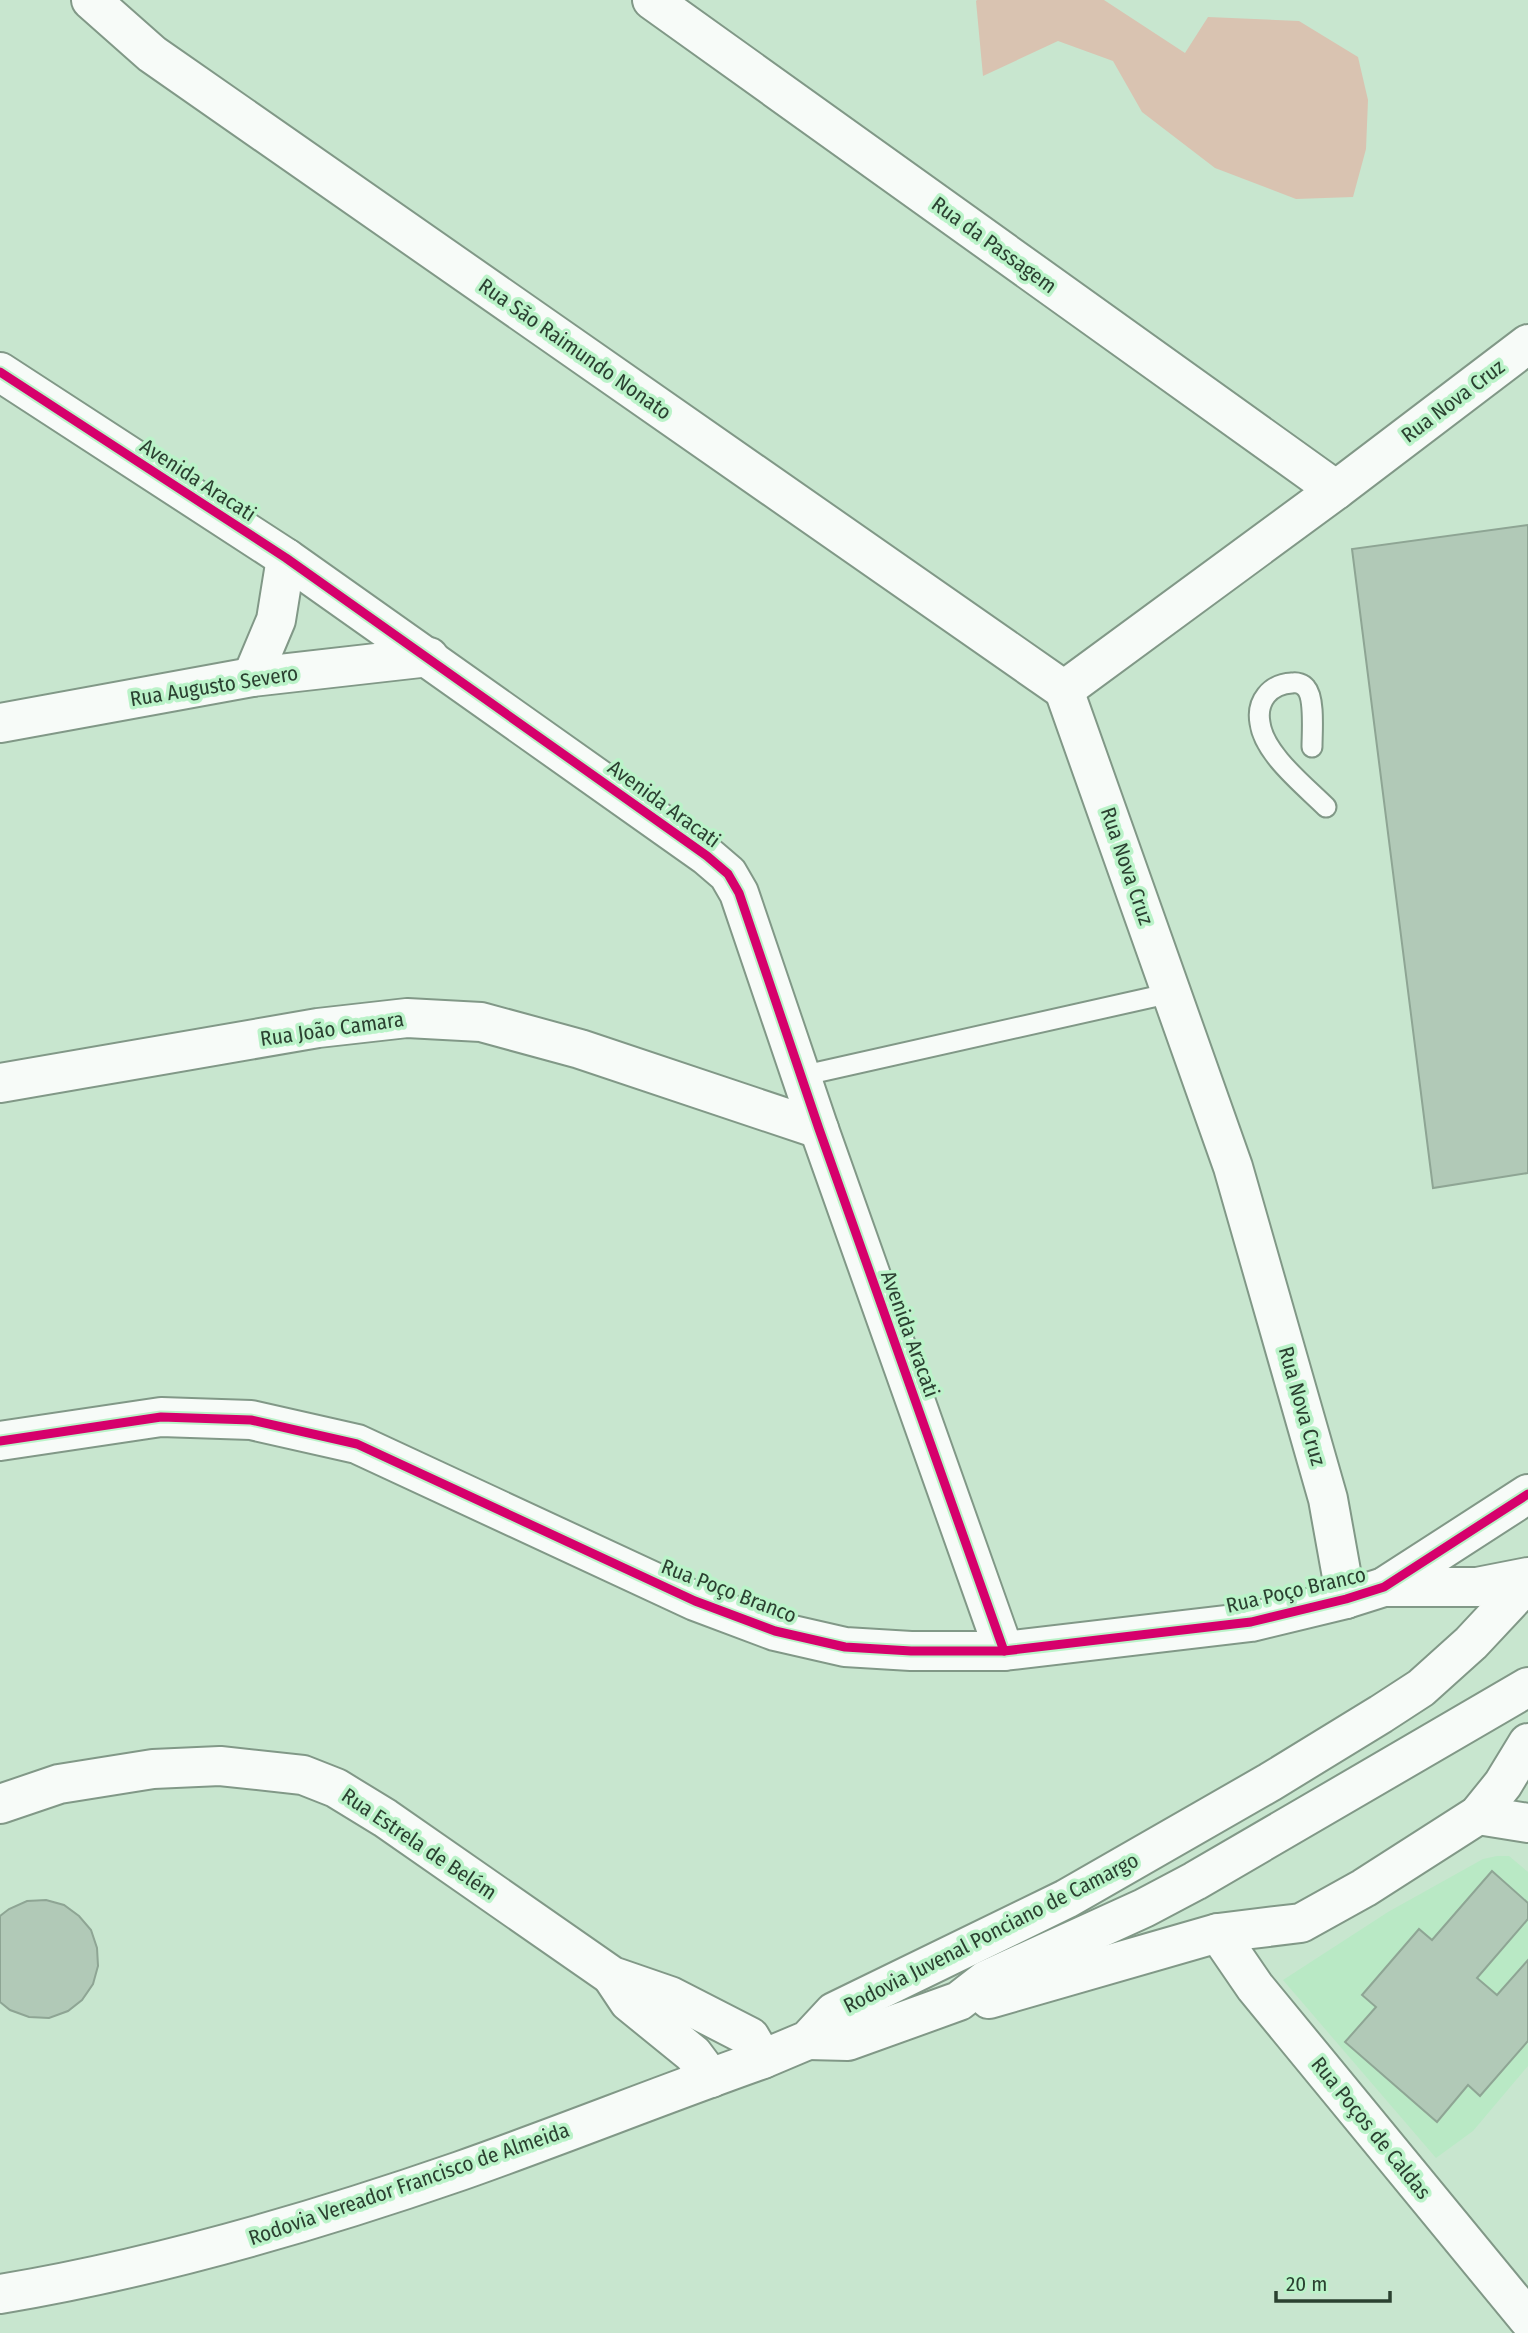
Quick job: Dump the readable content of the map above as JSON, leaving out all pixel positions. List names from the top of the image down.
{
  "streets": {
    "street": [
      "Rua da Passagem",
      "Rua São Raimundo Nonato",
      "Rua Nova Cruz",
      "Avenida Aracati",
      "Rua Augusto Severo",
      "Rua João Camara",
      "Rua Poço Branco",
      "Rua Estrela de Belém",
      "Rodovia Juvenal Ponciano de Camargo",
      "Rua Poços de Caldas",
      "Rodovia Vereador Francisco de Almeida"
    ]
  },
  "crossings": [
    ["Rua da Passagem", "Rua Nova Cruz"],
    ["Rua São Raimundo Nonato", "Rua Nova Cruz"],
    ["Rua Nova Cruz", "Rua Poço Branco"],
    ["Avenida Aracati", "Rua Augusto Severo"],
    ["Avenida Aracati", "Rua João Camara"],
    ["Avenida Aracati", "Rua Poço Branco"],
    ["Rua Poço Branco", "Rodovia Juvenal Ponciano de Camargo"],
    ["Rua Estrela de Belém", "Rodovia Vereador Francisco de Almeida"],
    ["Rodovia Juvenal Ponciano de Camargo", "Rua Poços de Caldas"],
    ["Rodovia Juvenal Ponciano de Camargo", "Rodovia Vereador Francisco de Almeida"]
  ],
  "scale_bar": "20 m"
}
